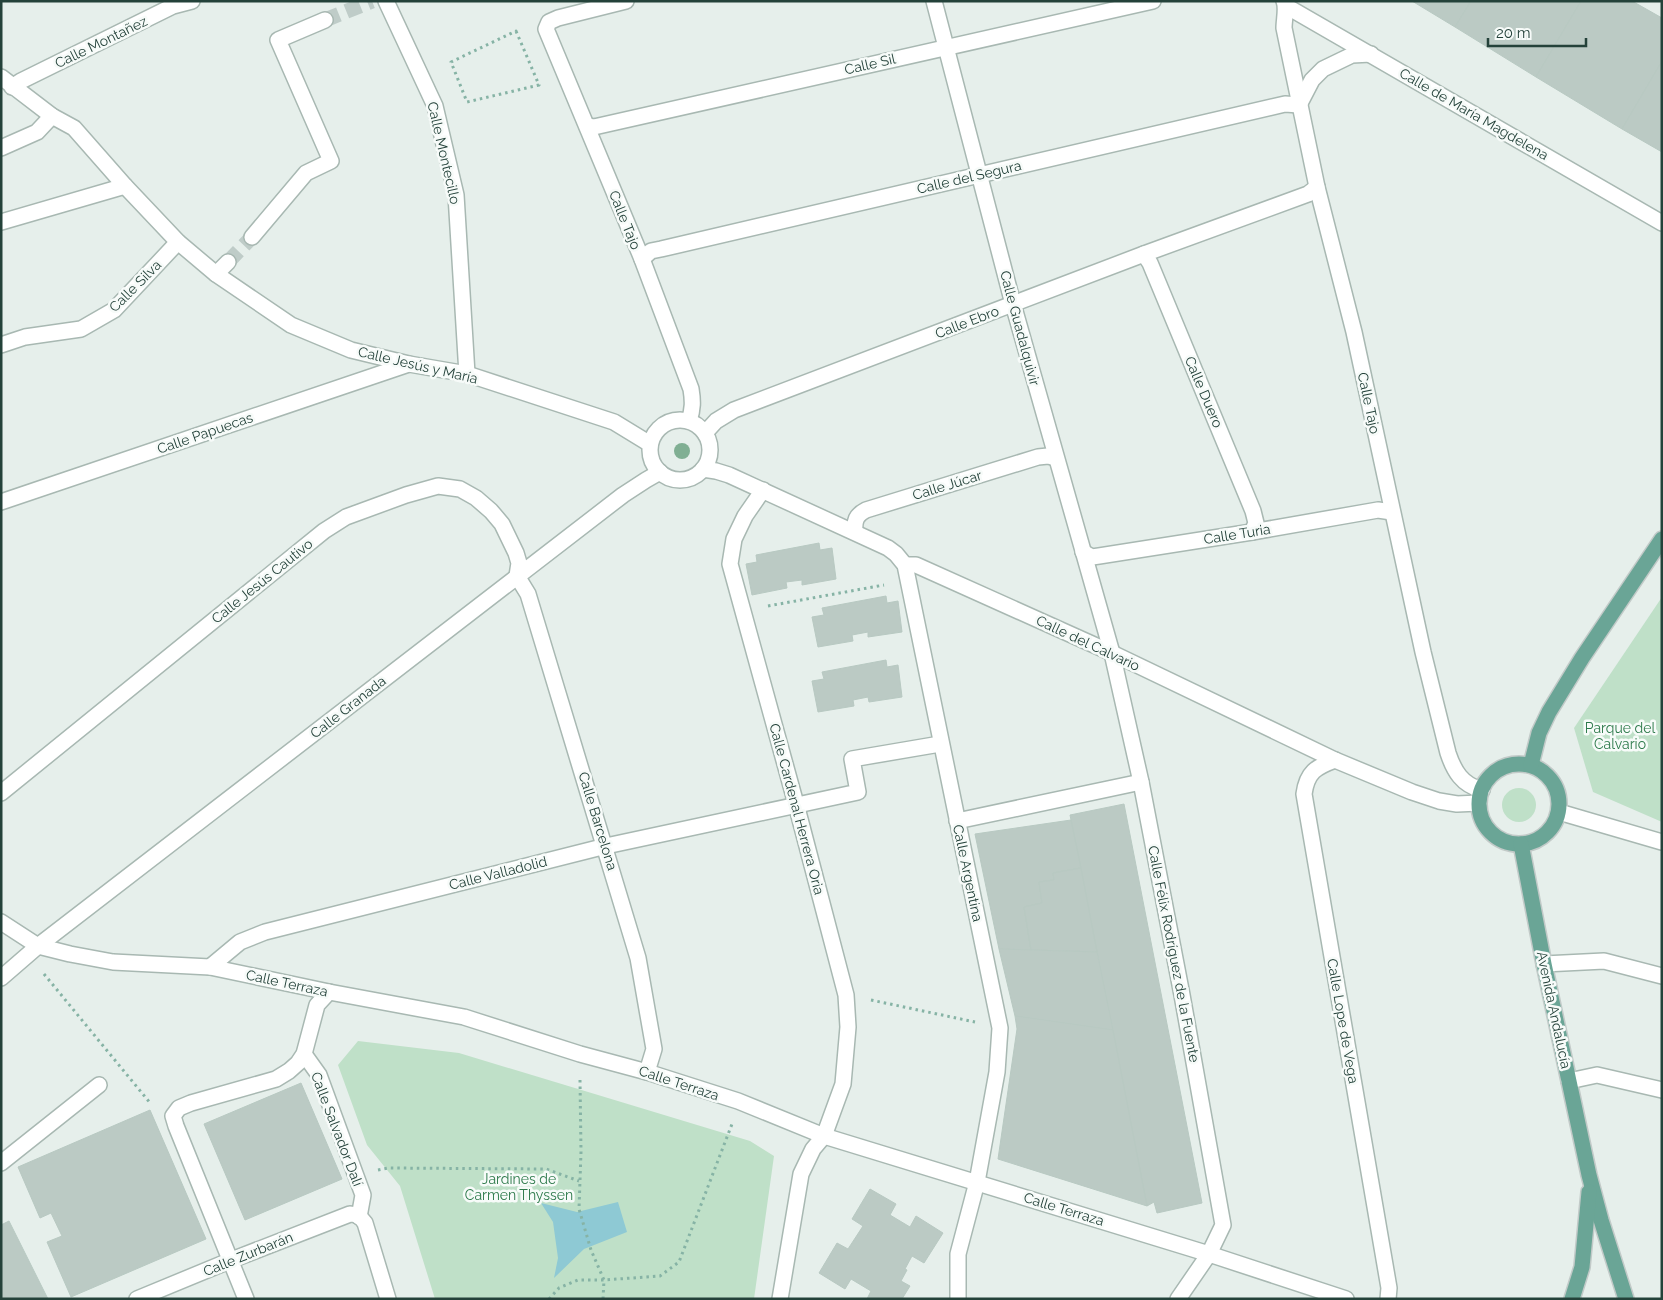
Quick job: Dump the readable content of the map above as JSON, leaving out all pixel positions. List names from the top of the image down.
{
  "streets": {
    "main road": ["Avenida Andalucía"],
    "street": [
      "Calle Montañez",
      "Calle Sil",
      "Calle de María Magdelena",
      "Calle Montecillo",
      "Calle del Segura",
      "Calle Tajo",
      "Calle Silva",
      "Calle Ebro",
      "Calle Guadalquivir",
      "Calle Jesús y María",
      "Calle Duero",
      "Calle Papuecas",
      "Calle Júcar",
      "Calle Turia",
      "Calle Jesús Cautivo",
      "Calle del Calvario",
      "Calle Granada",
      "Calle Cardenal Herrera Oria",
      "Calle Barcelona",
      "Calle Valladolid",
      "Calle Argentina",
      "Calle Félix Rodríguez de la Fuente",
      "Calle Terraza",
      "Calle Lope de Vega",
      "Calle Salvador Dalí",
      "Calle Zurbarán"
    ]
  },
  "crossings": [
    ["Calle Montañez", "Calle Jesús y María"],
    ["Calle Sil", "Calle Tajo"],
    ["Calle Sil", "Calle Guadalquivir"],
    ["Calle de María Magdelena", "Calle Tajo"],
    ["Calle Montecillo", "Calle Jesús y María"],
    ["Calle del Segura", "Calle Tajo"],
    ["Calle del Segura", "Calle Guadalquivir"],
    ["Calle Tajo", "Calle Ebro"],
    ["Calle Tajo", "Calle Jesús y María"],
    ["Calle Tajo", "Calle Turia"],
    ["Calle Tajo", "Calle del Calvario"],
    ["Calle Tajo", "Calle Granada"],
    ["Calle Tajo", "Avenida Andalucía"],
    ["Calle Silva", "Calle Jesús y María"],
    ["Calle Ebro", "Calle Guadalquivir"],
    ["Calle Ebro", "Calle Jesús y María"],
    ["Calle Ebro", "Calle Duero"],
    ["Calle Ebro", "Calle Granada"],
    ["Calle Guadalquivir", "Calle Júcar"],
    ["Calle Guadalquivir", "Calle Turia"],
    ["Calle Guadalquivir", "Calle del Calvario"],
    ["Calle Guadalquivir", "Calle Félix Rodríguez de la Fuente"],
    ["Calle Jesús y María", "Calle Papuecas"],
    ["Calle Jesús y María", "Calle Granada"],
    ["Calle Duero", "Calle Turia"],
    ["Calle Jesús Cautivo", "Calle Granada"],
    ["Calle Jesús Cautivo", "Calle Barcelona"],
    ["Calle del Calvario", "Calle Argentina"],
    ["Calle del Calvario", "Calle Félix Rodríguez de la Fuente"],
    ["Calle del Calvario", "Avenida Andalucía"],
    ["Calle del Calvario", "Calle Lope de Vega"],
    ["Calle Granada", "Calle Barcelona"],
    ["Calle Granada", "Calle Terraza"],
    ["Calle Cardenal Herrera Oria", "Calle Valladolid"],
    ["Calle Cardenal Herrera Oria", "Calle Terraza"],
    ["Calle Barcelona", "Calle Valladolid"],
    ["Calle Barcelona", "Calle Terraza"],
    ["Calle Valladolid", "Calle Argentina"],
    ["Calle Valladolid", "Calle Terraza"],
    ["Calle Argentina", "Calle Terraza"],
    ["Calle Félix Rodríguez de la Fuente", "Calle Terraza"],
    ["Calle Salvador Dalí", "Calle Zurbarán"]
  ],
  "parks": ["Parque del Calvario", "Jardines de Carmen Thyssen"],
  "scale_bar": "20 m"
}
